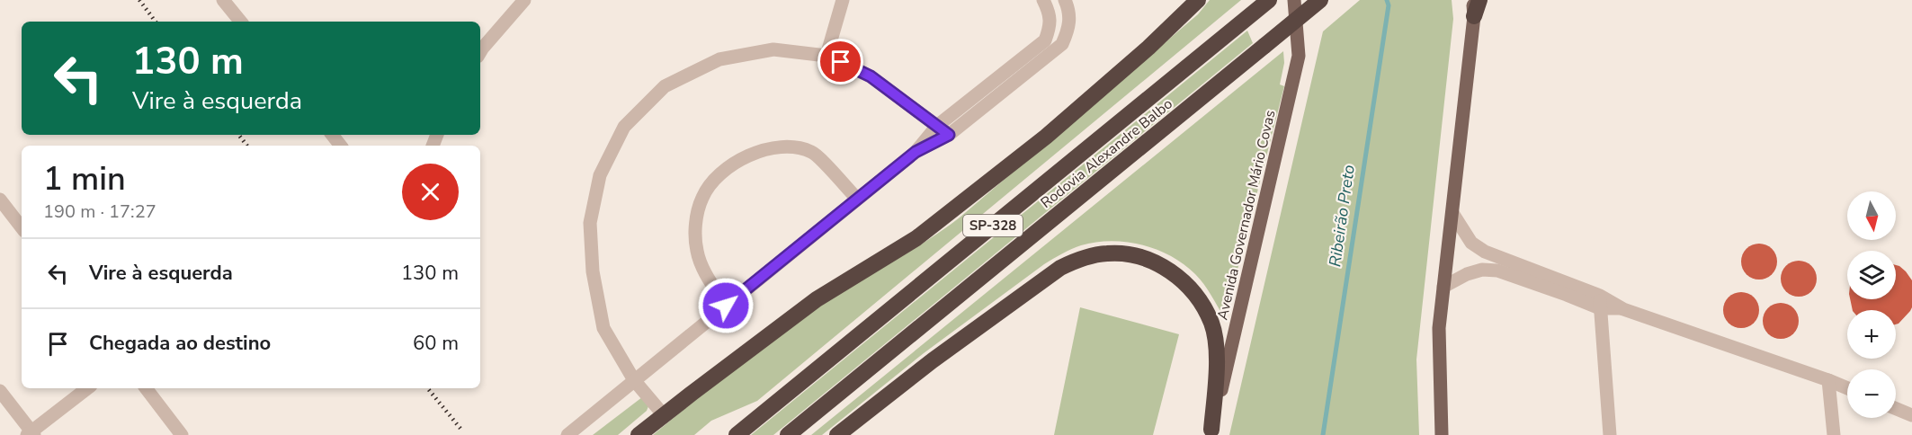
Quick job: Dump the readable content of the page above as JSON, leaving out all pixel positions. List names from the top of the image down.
{
  "streets": {
    "highway": ["Rodovia Alexandre Balbo", "SP-328"],
    "main road": ["Avenida Governador Mário Covas"]
  },
  "water": ["Ribeirão Preto"],
  "north": "bottom",
  "page": {
    "turn": ["130 m", "Vire à esquerda"],
    "heading": ["1 min", "190 m · 17:27"],
    "map_buttons": ["+", "−"],
    "list": [
      {
        "name": "Vire à esquerda",
        "value": "130 m"
      },
      {
        "name": "Chegada ao destino",
        "value": "60 m"
      }
    ]
  }
}
